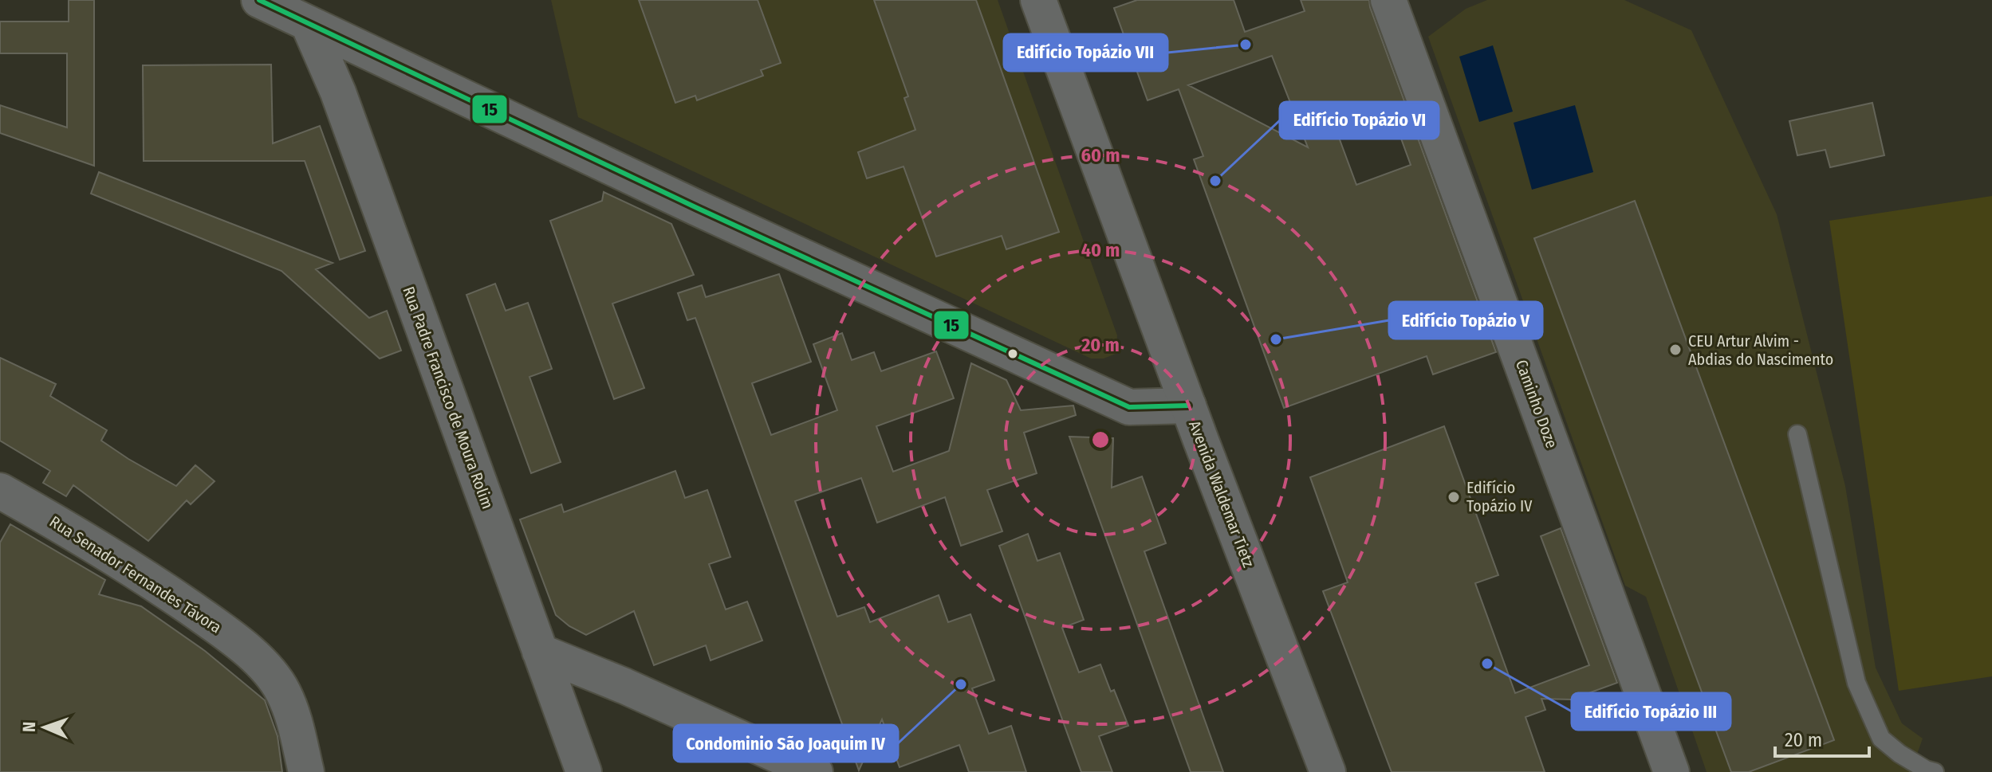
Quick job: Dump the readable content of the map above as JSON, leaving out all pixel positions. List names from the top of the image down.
{
  "streets": {
    "street": [
      "Rua Padre Francisco de Moura Rolim",
      "Caminho Doze",
      "Avenida Waldemar Tietz",
      "Rua Senador Fernandes Távora"
    ]
  },
  "places": [
    "Edifício Topázio VII",
    "Edifício Topázio VI",
    "Edifício Topázio V",
    "CEU Artur Alvim - Abdias do Nascimento",
    "Edifício Topázio IV",
    "Edifício Topázio III",
    "Condominio São Joaquim IV"
  ],
  "lines": ["transit line 15"],
  "scale_bar": "20 m",
  "north": "left",
  "rings": ["60 m", "40 m", "20 m"]
}
